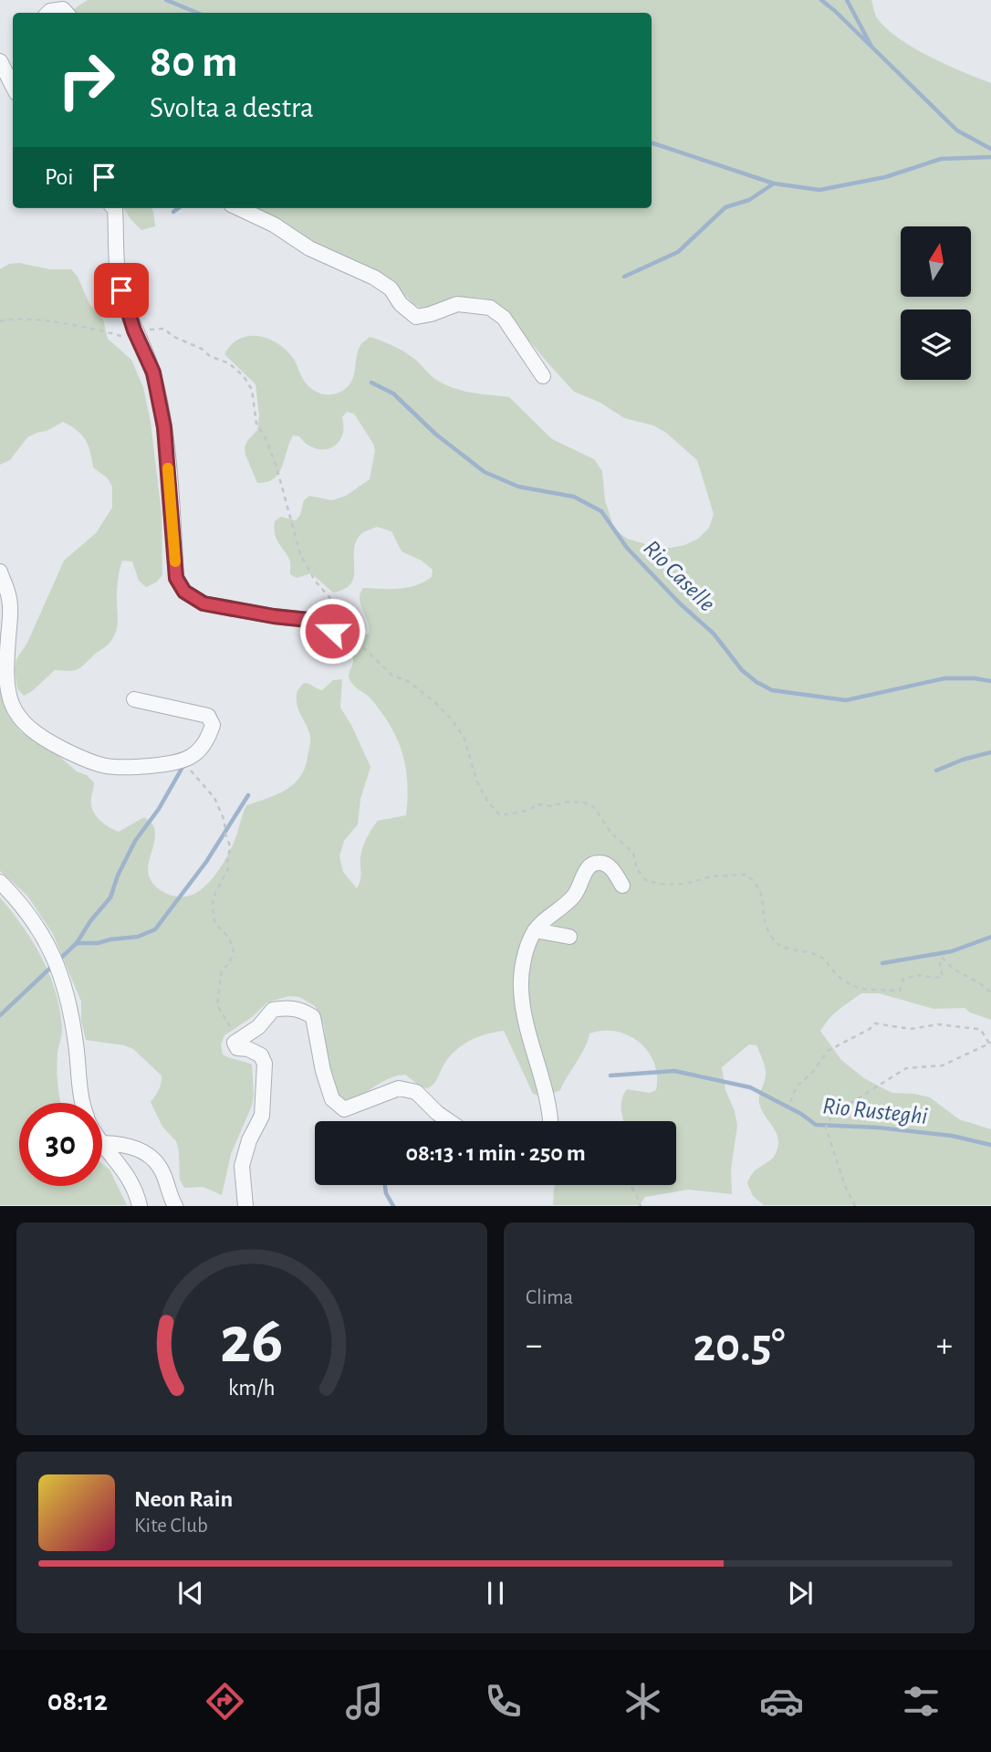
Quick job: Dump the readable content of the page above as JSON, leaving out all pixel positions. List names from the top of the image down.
{
  "water": ["Rio Caselle", "Rio Rusteghi"],
  "north": "top",
  "page": {
    "turn": ["80 m", "Svolta a destra"],
    "then": "Poi",
    "limit": "30",
    "trip": "08:13 · 1 min · 250 m",
    "tile": "Clima",
    "heat": ["−", "20.5°", "+"],
    "song": ["Neon Rain", "Kite Club"],
    "tabs": "08:12",
    "gauge": ["26", "km/h"]
  }
}
